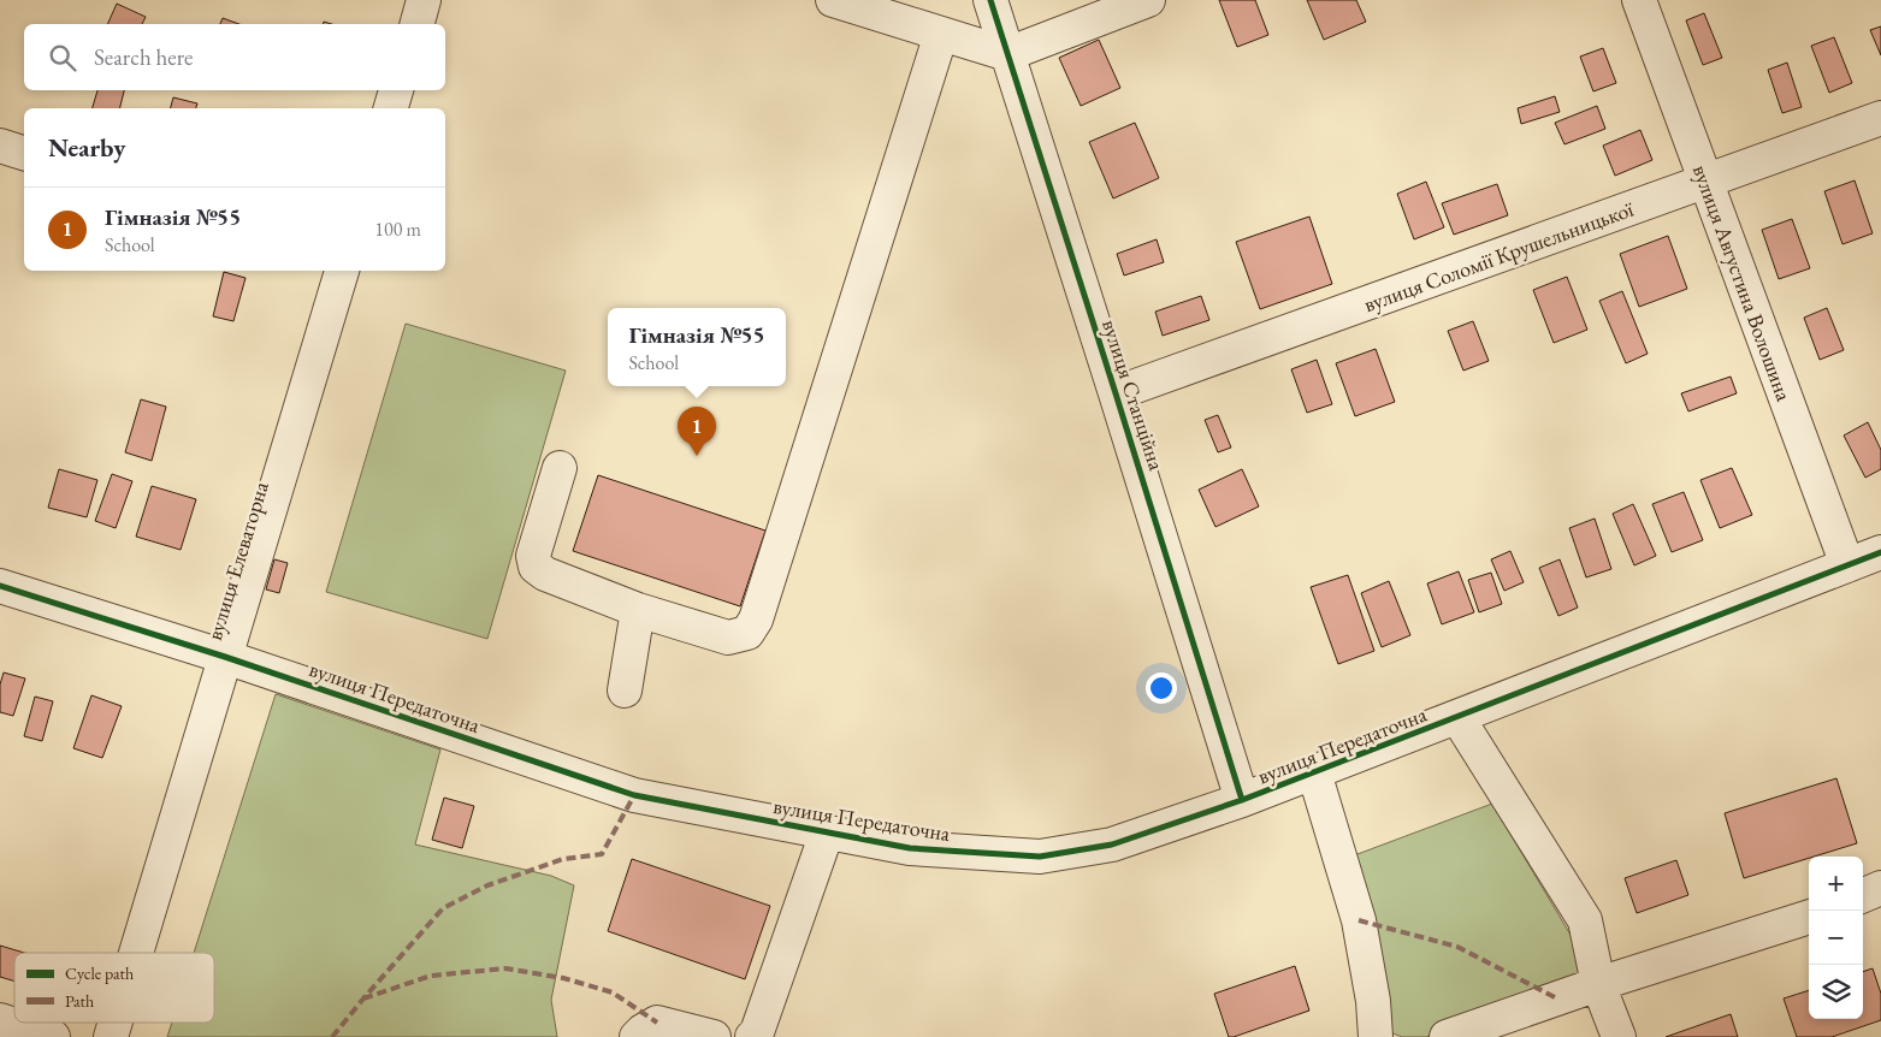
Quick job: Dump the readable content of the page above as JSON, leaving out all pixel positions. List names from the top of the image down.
{
  "streets": {
    "street": [
      "вулиця Соломії Крушельницької",
      "вулиця Августина Волошина",
      "вулиця Станційна",
      "вулиця Елеваторна",
      "вулиця Передаточна"
    ]
  },
  "crossings": [
    ["вулиця Соломії Крушельницької", "вулиця Августина Волошина"],
    ["вулиця Соломії Крушельницької", "вулиця Станційна"],
    ["вулиця Августина Волошина", "вулиця Передаточна"],
    ["вулиця Станційна", "вулиця Передаточна"],
    ["вулиця Елеваторна", "вулиця Передаточна"]
  ],
  "legend": ["Cycle path", "Path"],
  "page": {
    "search": "Search here",
    "heading": "Nearby",
    "list": [
      {
        "mark": "1",
        "name": "Гімназія №55",
        "note": "School",
        "value": "100 m"
      }
    ],
    "popup": ["Гімназія №55", "School"],
    "pins": "1",
    "map_buttons": ["+", "−"]
  }
}
